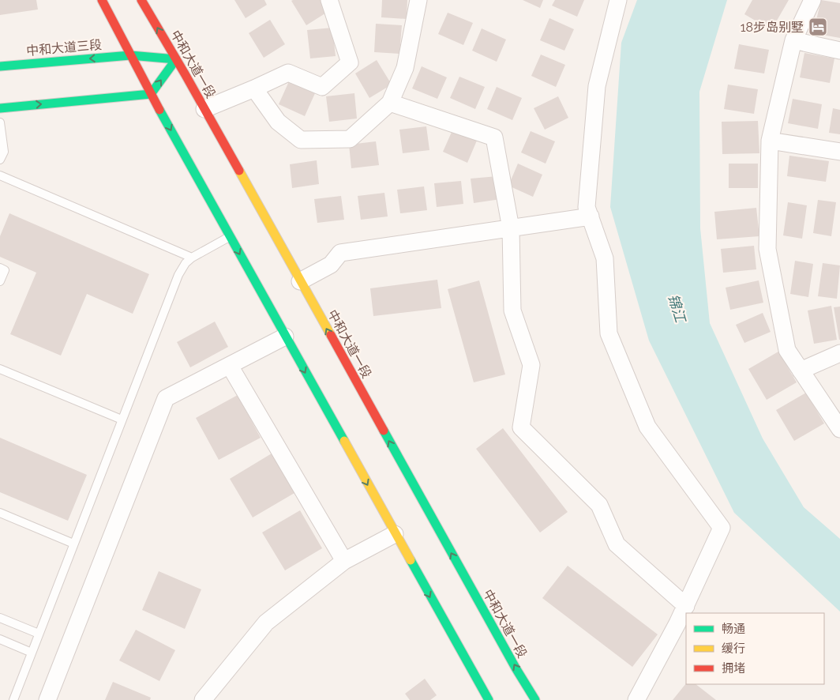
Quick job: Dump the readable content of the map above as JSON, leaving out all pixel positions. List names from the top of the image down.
{
  "streets": {
    "main road": ["中和大道三段", "中和大道一段"]
  },
  "crossings": [
    ["中和大道三段", "中和大道一段"]
  ],
  "water": ["锦江"],
  "places": {
    "hotel": ["18步岛别墅"]
  },
  "legend": ["畅通", "缓行", "拥堵"]
}
